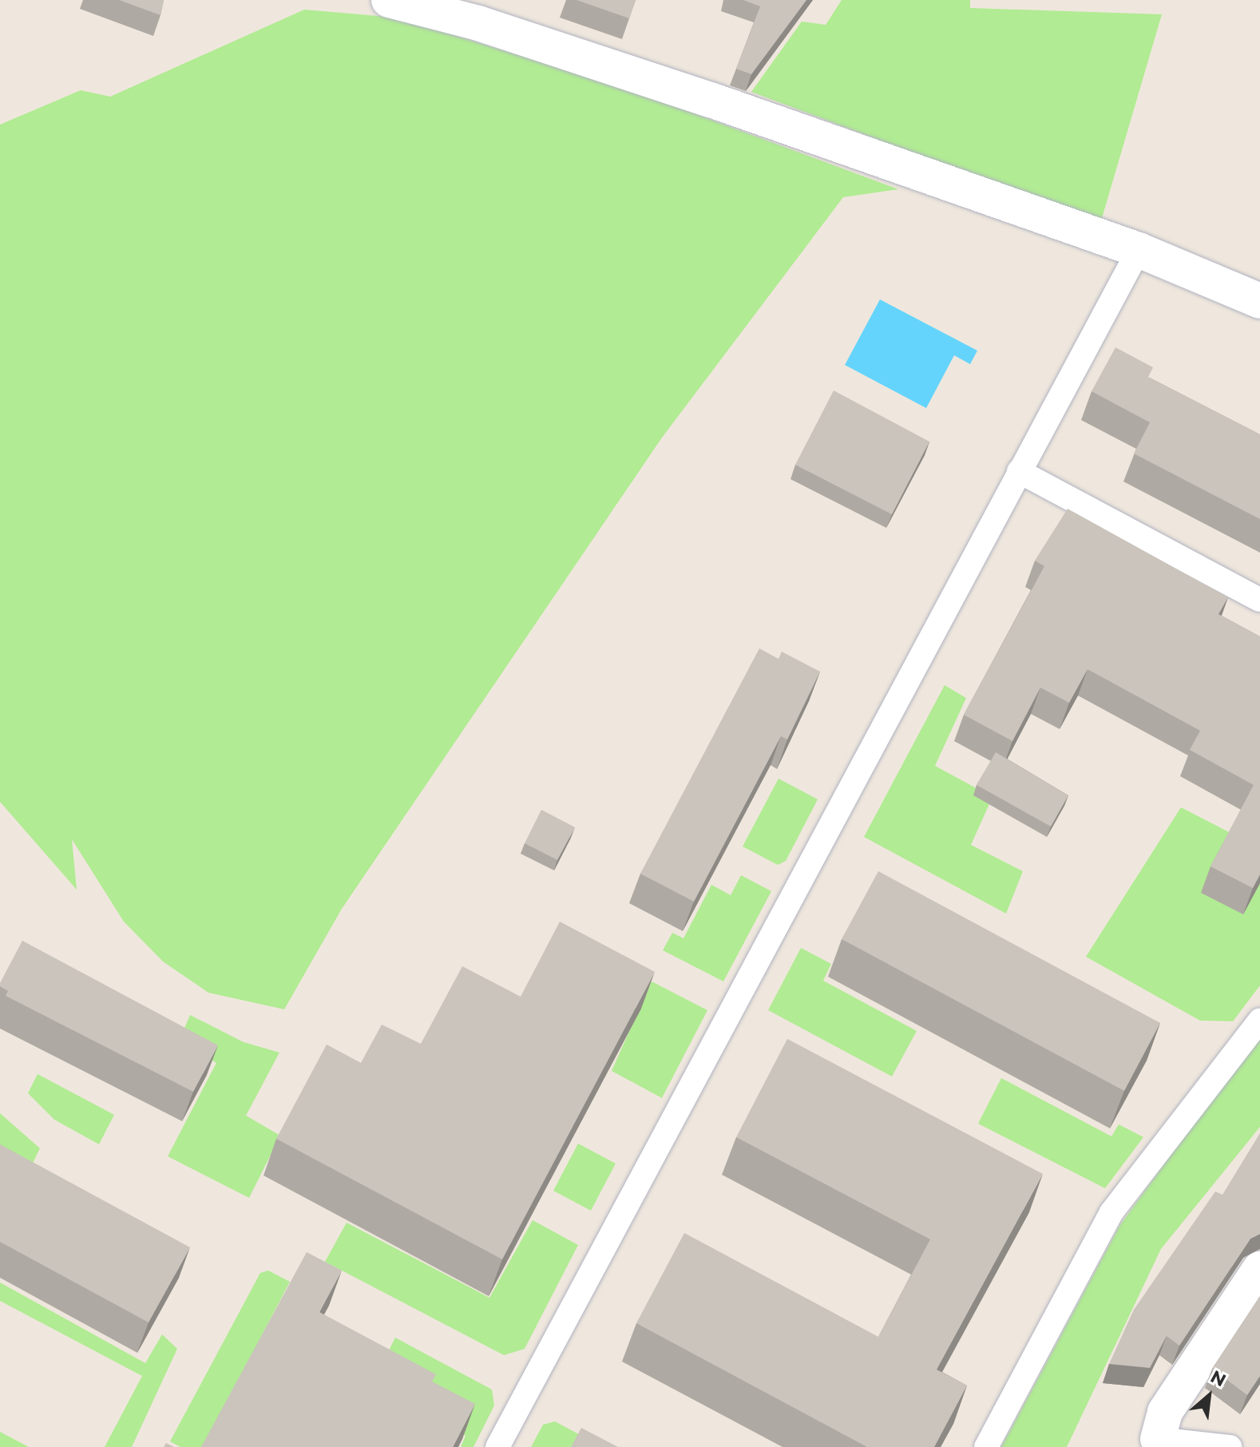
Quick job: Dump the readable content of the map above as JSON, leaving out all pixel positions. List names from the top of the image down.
{
  "north": "top right"
}
